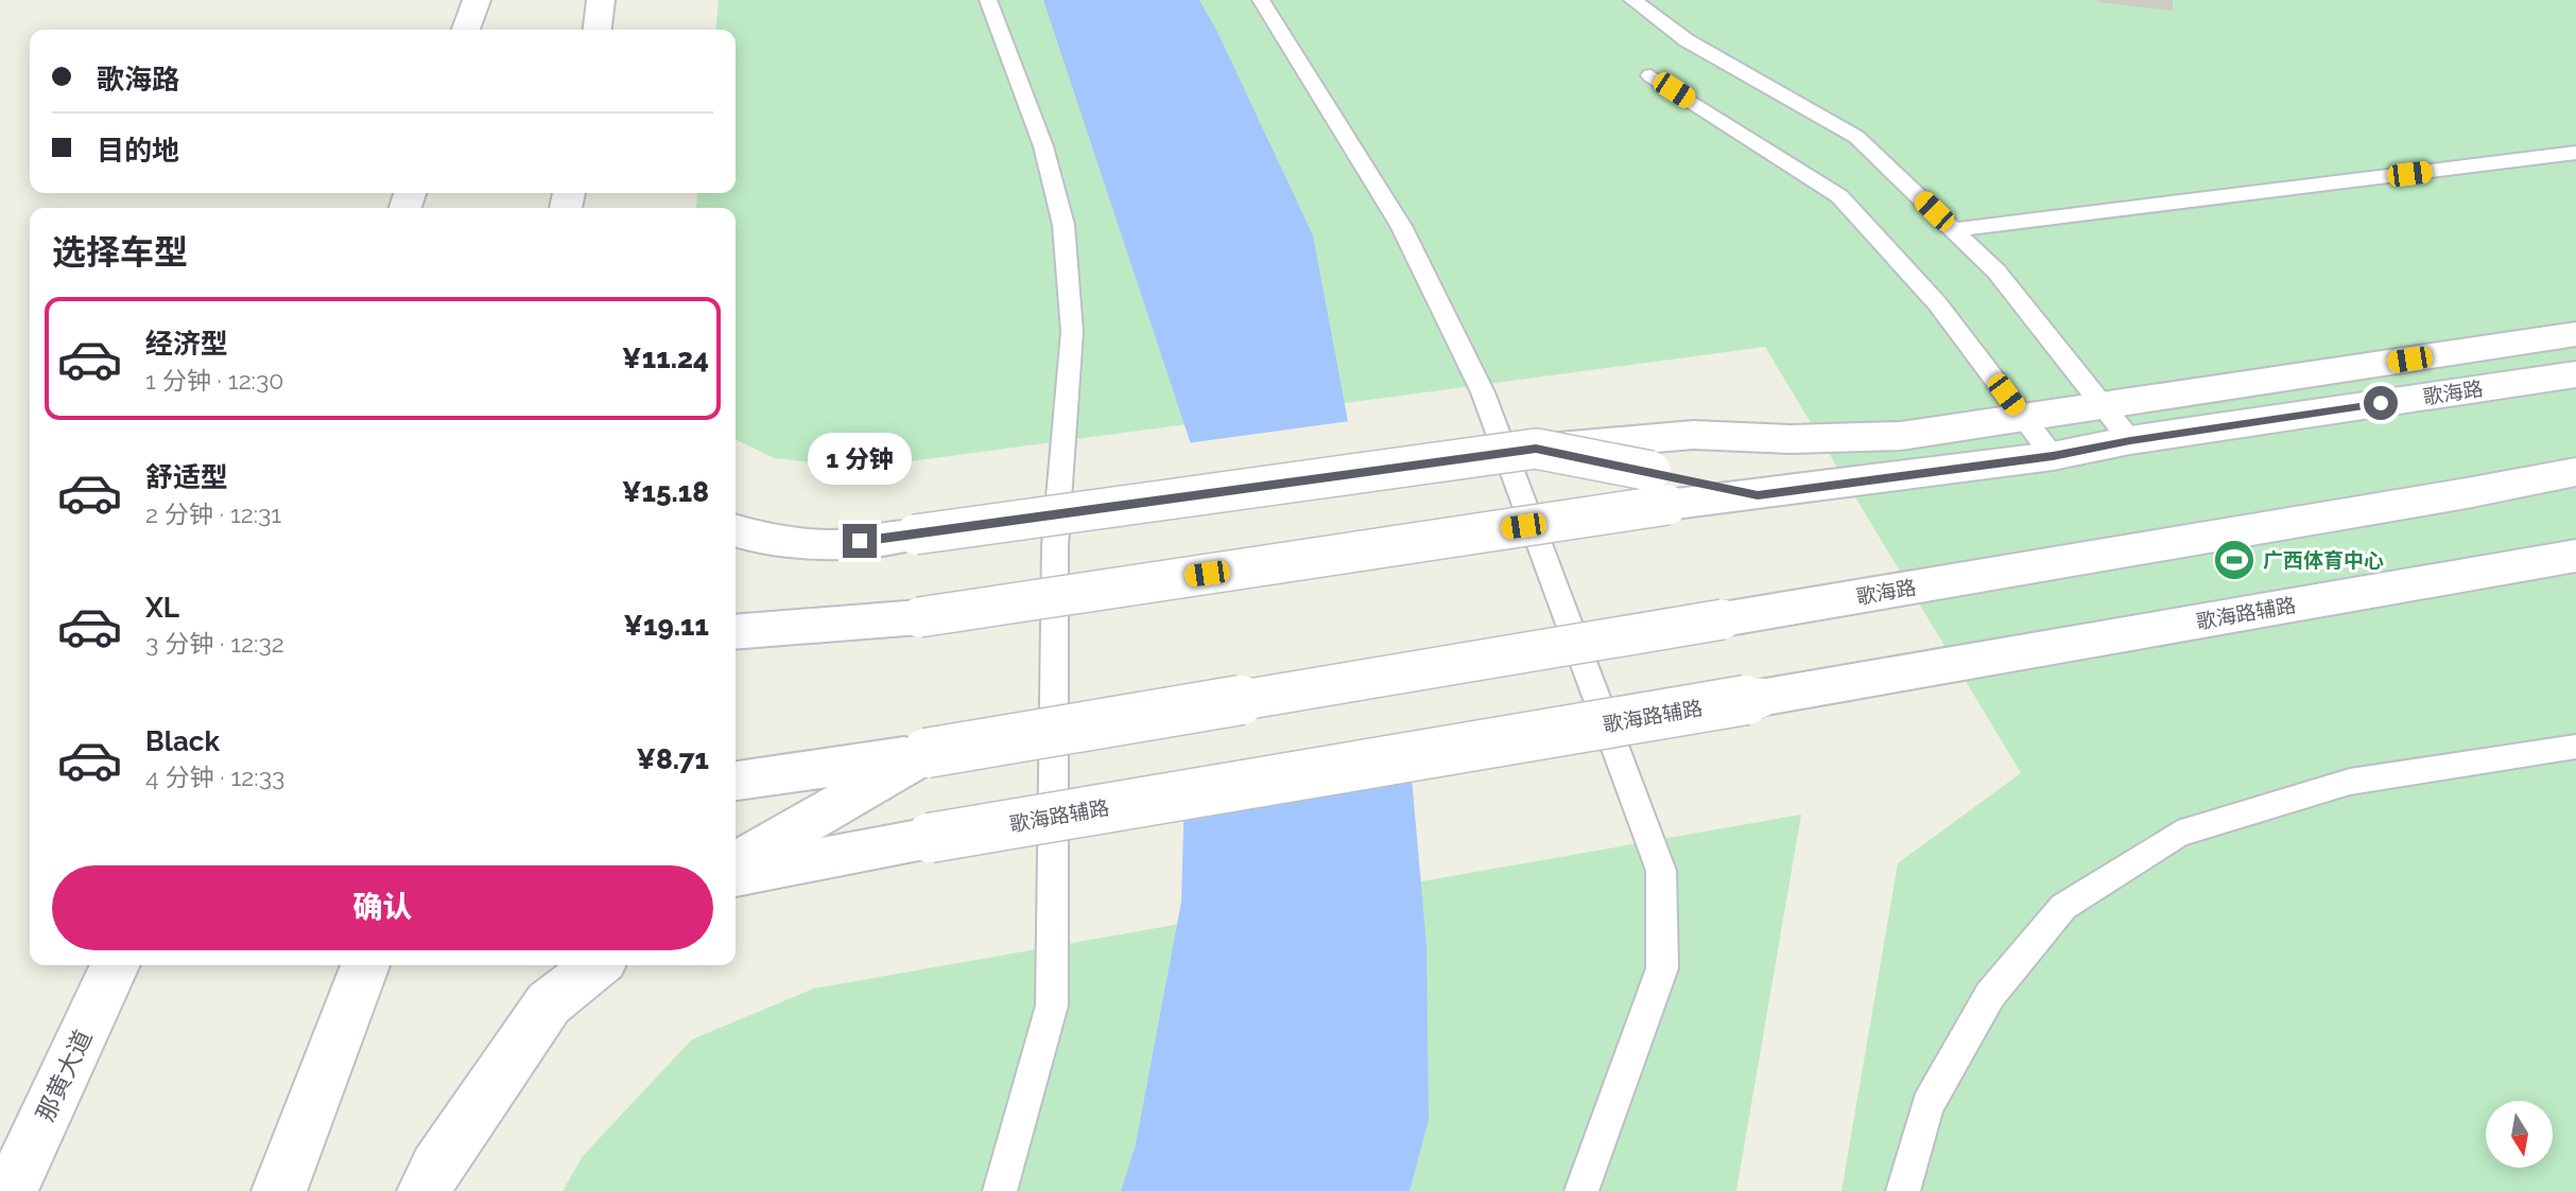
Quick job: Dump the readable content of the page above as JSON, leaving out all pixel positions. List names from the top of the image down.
{
  "streets": {
    "main road": ["歌海路", "歌海路辅路", "那黄大道"]
  },
  "places": {
    "sports": ["广西体育中心"]
  },
  "north": "bottom",
  "page": {
    "banner": ["歌海路", "目的地"],
    "heading": "选择车型",
    "list": [
      {
        "name": "经济型",
        "note": "1 分钟 · 12:30",
        "value": "¥11.24"
      },
      {
        "name": "舒适型",
        "note": "2 分钟 · 12:31",
        "value": "¥15.18"
      },
      {
        "name": "XL",
        "note": "3 分钟 · 12:32",
        "value": "¥19.11"
      },
      {
        "name": "Black",
        "note": "4 分钟 · 12:33",
        "value": "¥8.71"
      }
    ],
    "bubble": "1 分钟",
    "buttons": "确认"
  }
}
